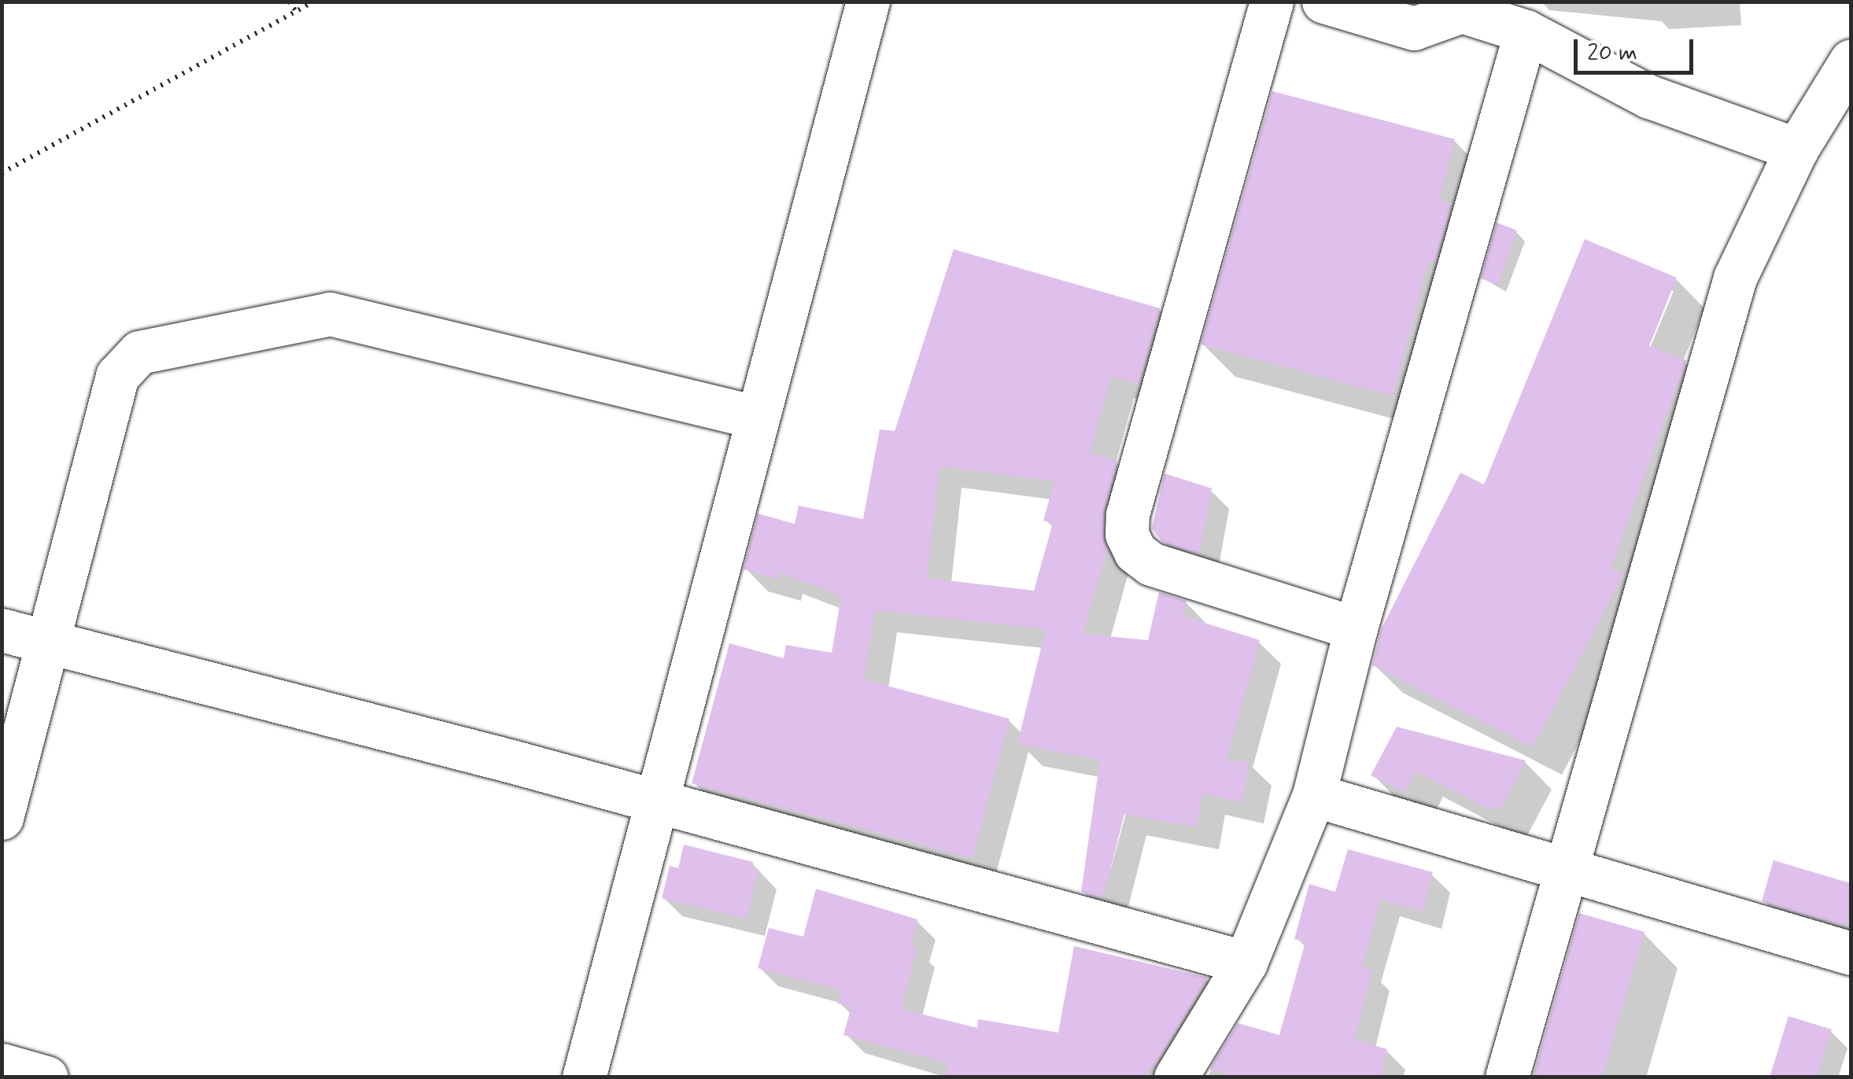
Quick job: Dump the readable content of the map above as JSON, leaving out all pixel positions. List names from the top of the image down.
{
  "scale_bar": "20 m"
}
